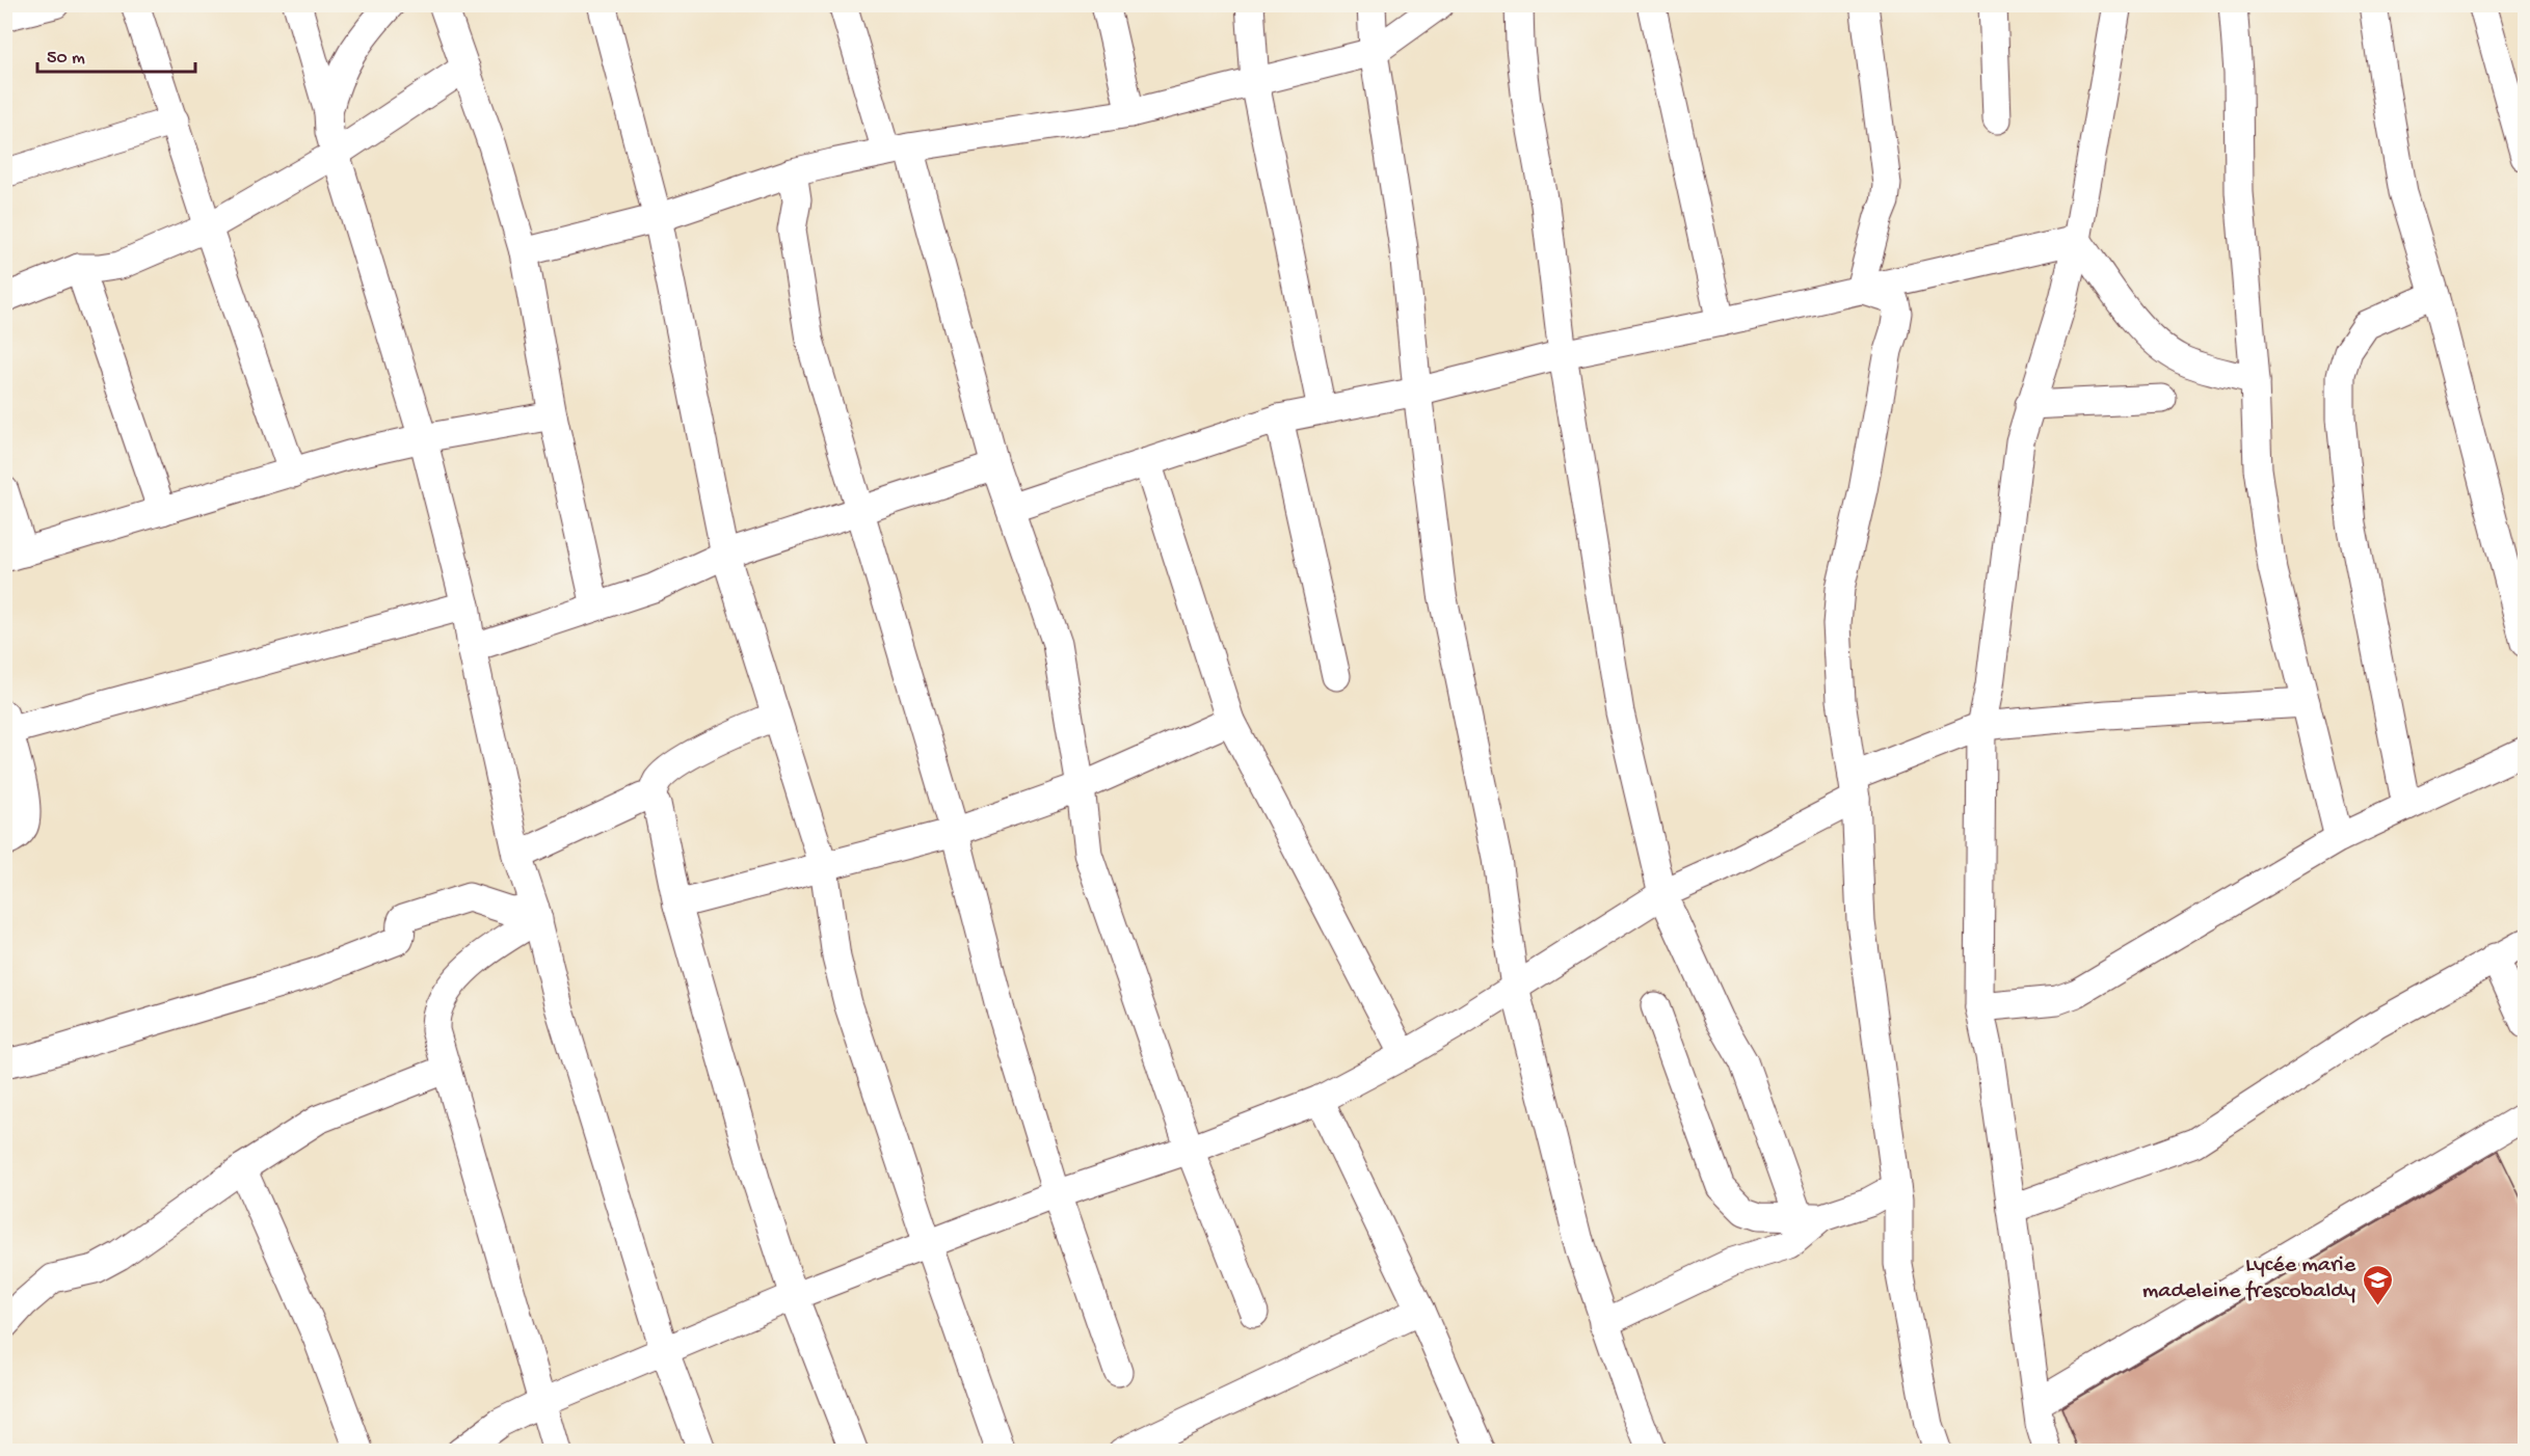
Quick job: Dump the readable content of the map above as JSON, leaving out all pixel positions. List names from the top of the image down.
{
  "places": {
    "school or university": ["Lycée marie madeleine frescobaldy"]
  },
  "scale_bar": "50 m"
}
